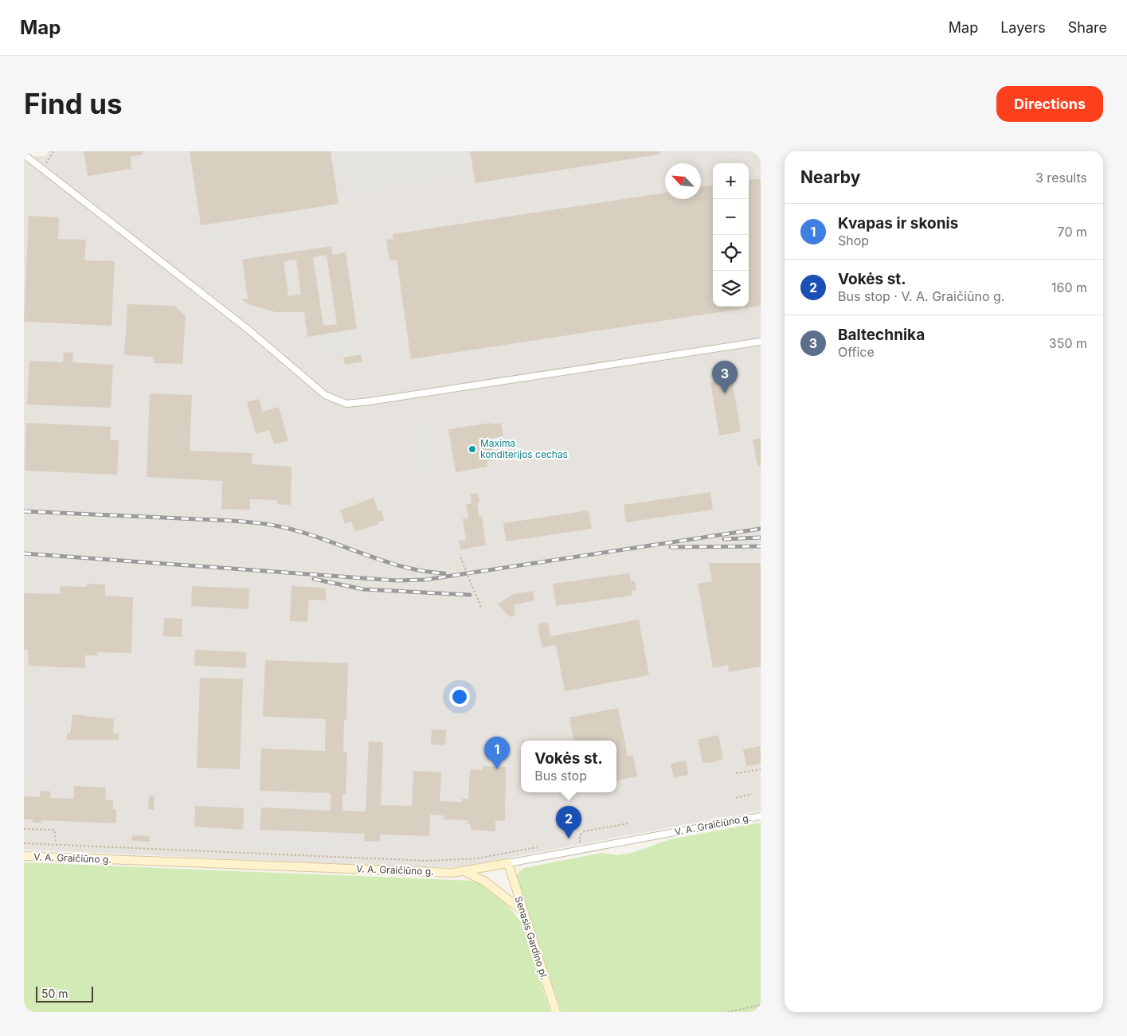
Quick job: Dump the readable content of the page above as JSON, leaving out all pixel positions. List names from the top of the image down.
{
  "streets": {
    "main road": ["V. A. Graičiūno g.", "Senasis Gardino pl."]
  },
  "crossings": [
    ["V. A. Graičiūno g.", "Senasis Gardino pl."]
  ],
  "places": ["Maxima konditerijos cechas"],
  "scale_bar": "50 m",
  "north": "top left",
  "page": {
    "header": "Map",
    "nav": ["Map", "Layers", "Share"],
    "buttons": "Directions",
    "title": "Find us",
    "heading": ["Nearby", "3 results"],
    "map_buttons": ["+", "−"],
    "list": [
      {
        "mark": "1",
        "name": "Kvapas ir skonis",
        "note": "Shop",
        "value": "70 m"
      },
      {
        "mark": "2",
        "name": "Vokės st.",
        "note": "Bus stop · V. A. Graičiūno g.",
        "value": "160 m"
      },
      {
        "mark": "3",
        "name": "Baltechnika",
        "note": "Office",
        "value": "350 m"
      }
    ],
    "pins": ["3", "1", "2"],
    "popup": ["Vokės st.", "Bus stop"],
    "scale": "50 m"
  }
}
